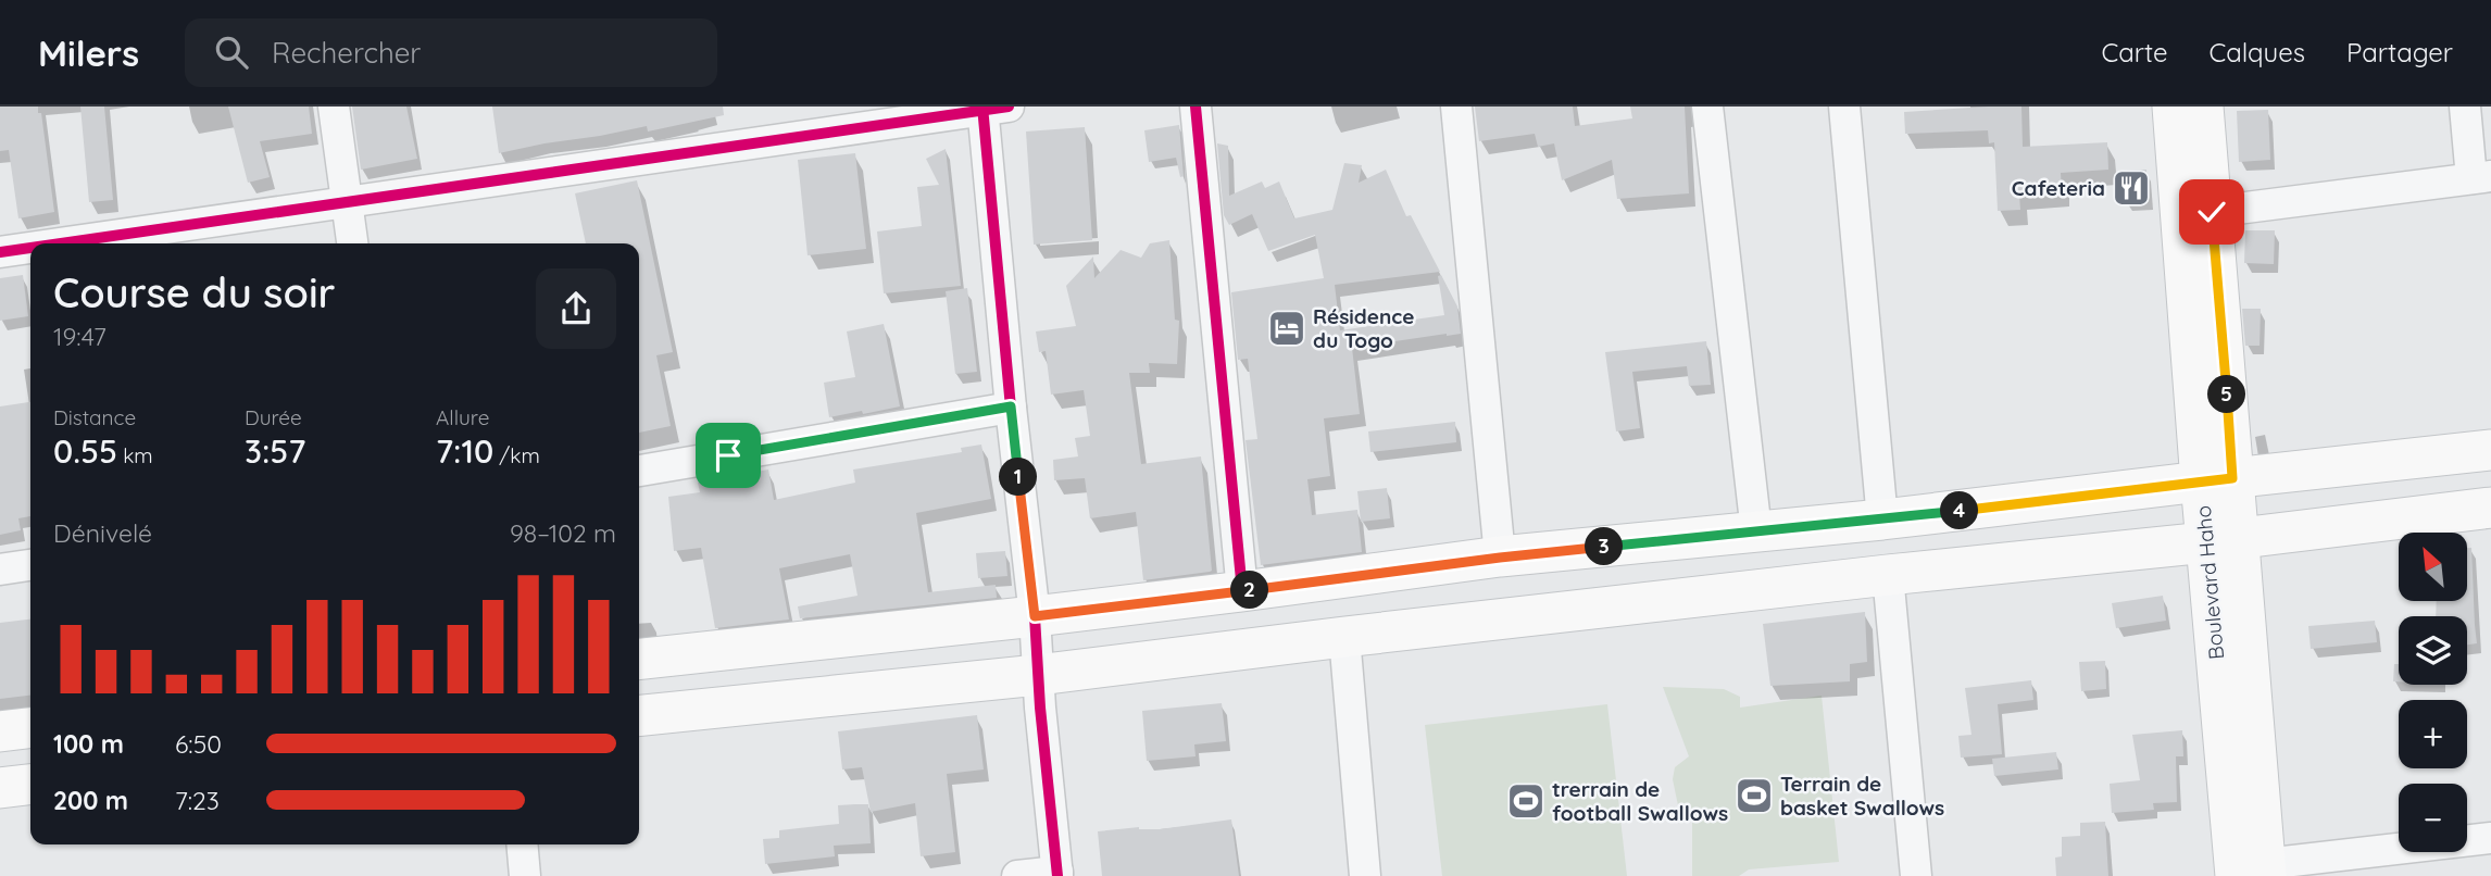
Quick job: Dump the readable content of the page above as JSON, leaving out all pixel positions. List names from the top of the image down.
{
  "streets": {
    "main road": ["Boulevard Haho"]
  },
  "places": {
    "restaurant": ["Cafeteria"],
    "hotel": ["Résidence du Togo"],
    "sports": ["Terrain de basket Swallows", "trerrain de football Swallows"]
  },
  "north": "top left",
  "page": {
    "header": "Milers",
    "search": "Rechercher",
    "nav": ["Carte", "Calques", "Partager"],
    "heading": ["Course du soir", "19:47"],
    "stats": [
      ["Distance", "0.55 km"],
      ["Durée", "3:57"],
      ["Allure", "7:10 /km"]
    ],
    "pins": [
      "5",
      "1",
      "4",
      "3",
      "2"
    ],
    "chart": ["Dénivelé", "98–102 m"],
    "map_buttons": ["+", "−"],
    "list": [
      {
        "name": "100 m",
        "note": "6:50"
      },
      {
        "name": "200 m",
        "note": "7:23"
      }
    ]
  }
}
